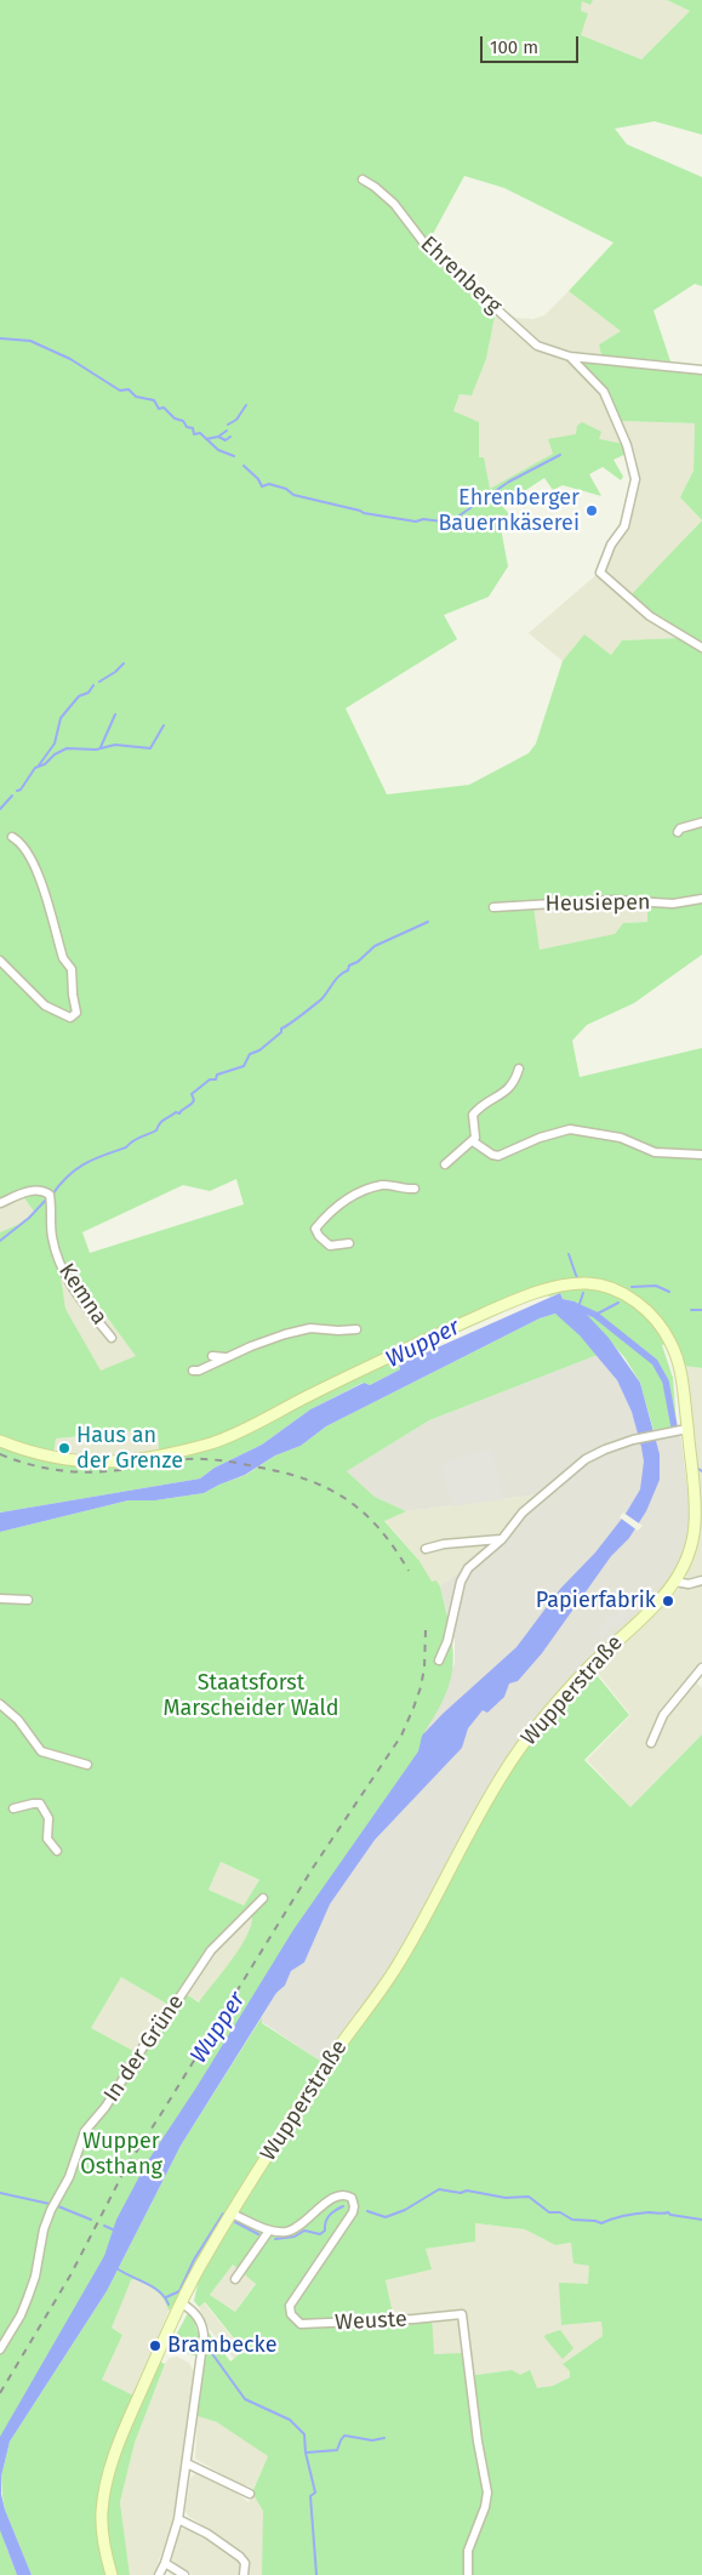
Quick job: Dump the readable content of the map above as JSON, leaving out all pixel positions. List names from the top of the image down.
{
  "streets": {
    "main road": ["Wupperstraße"],
    "street": [
      "Ehrenberg",
      "Heusiepen",
      "Kemna",
      "In der Grüne",
      "Weuste"
    ]
  },
  "water": ["Wupper"],
  "parks": ["Staatsforst Marscheider Wald", "Wupper Osthang"],
  "places": [
    "Ehrenberger Bauernkäserei",
    "Haus an der Grenze",
    "Papierfabrik",
    "Brambecke"
  ],
  "scale_bar": "100 m"
}
